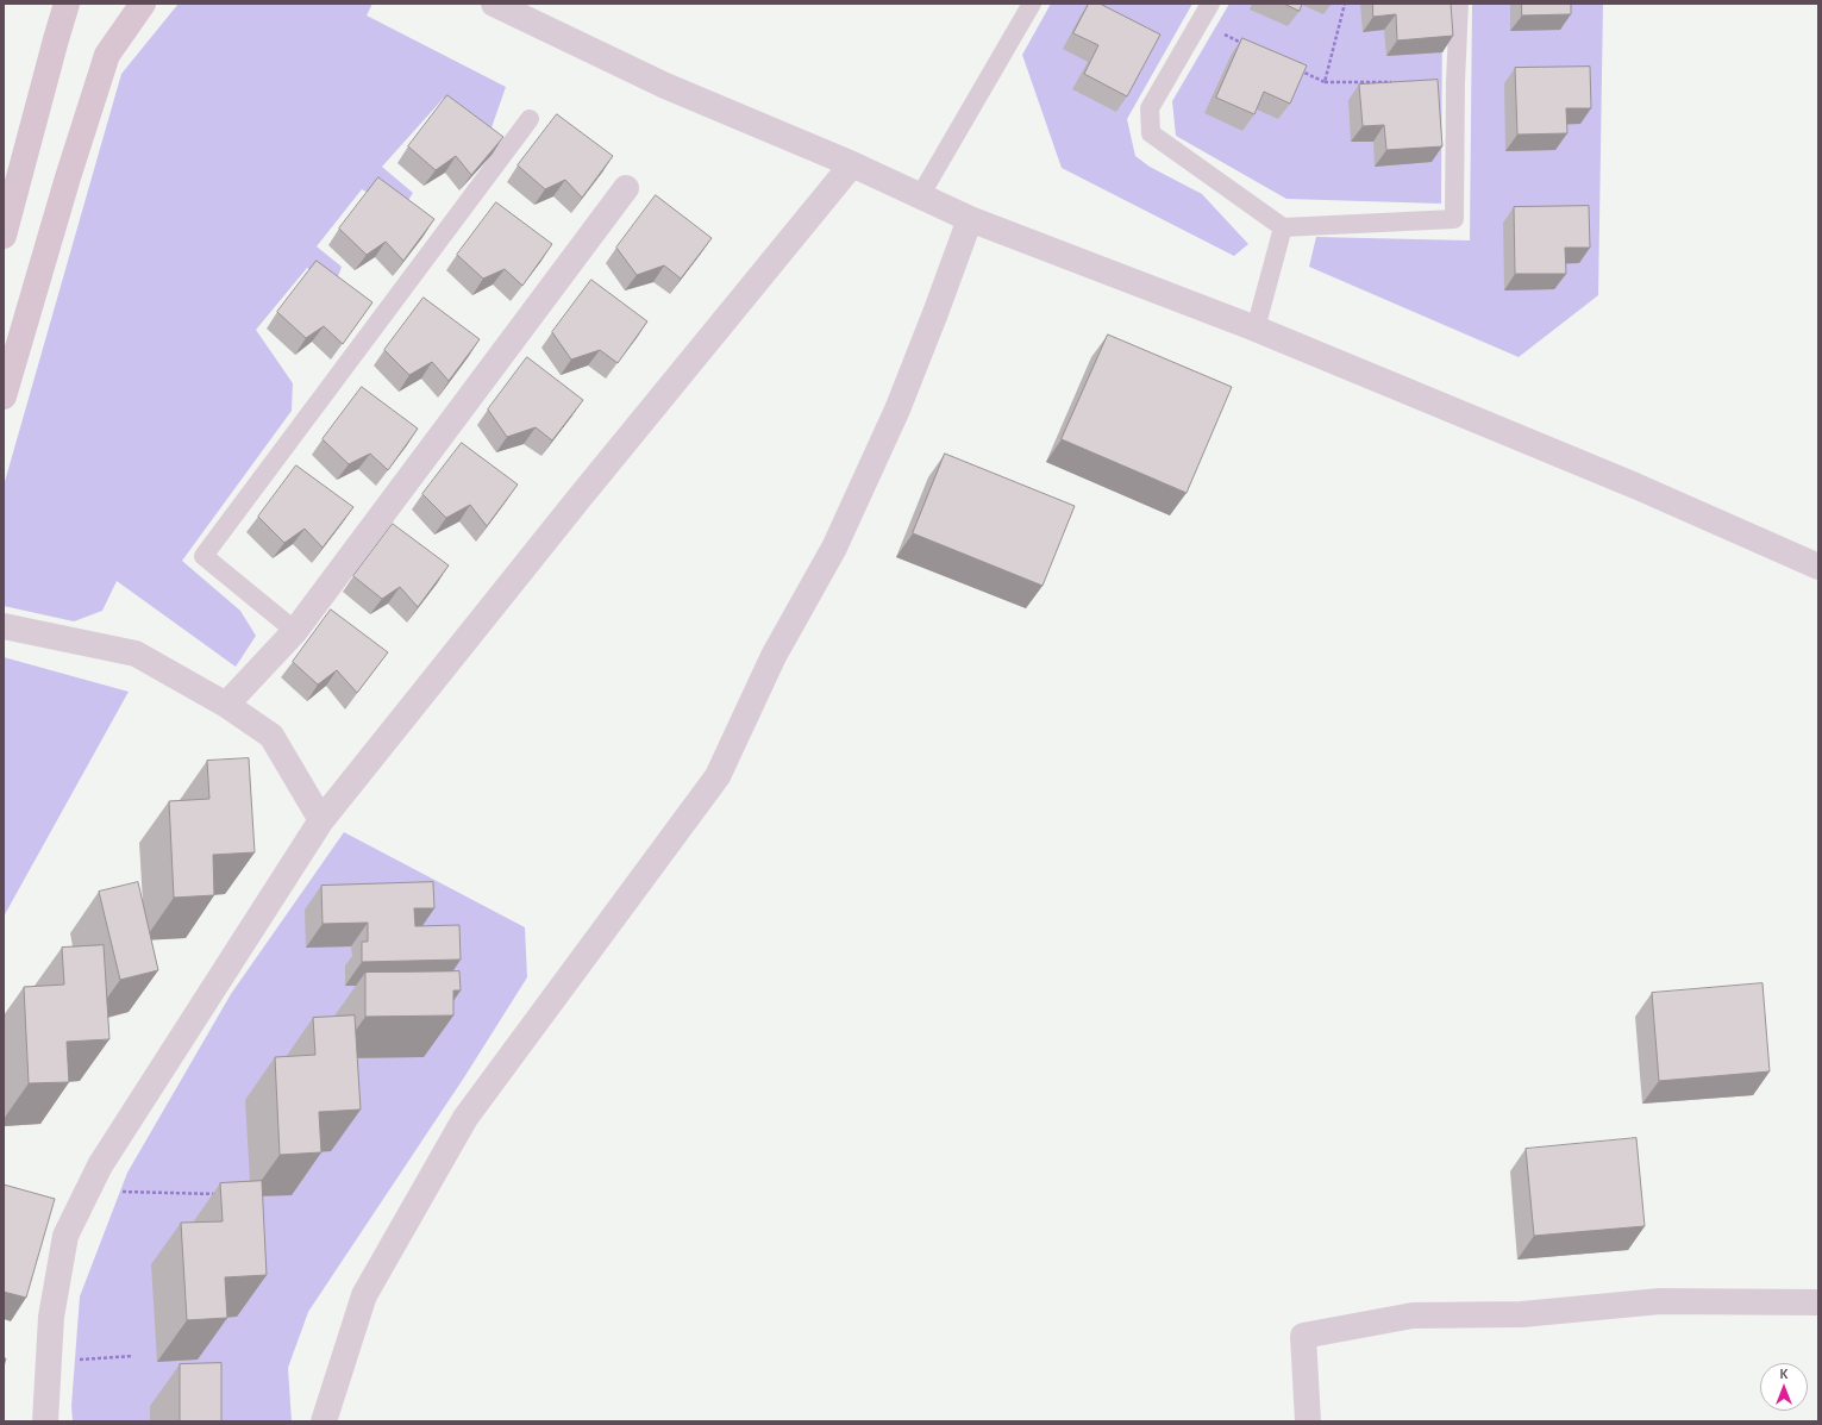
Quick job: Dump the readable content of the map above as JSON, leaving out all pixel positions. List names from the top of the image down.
{
  "north": "top"
}
